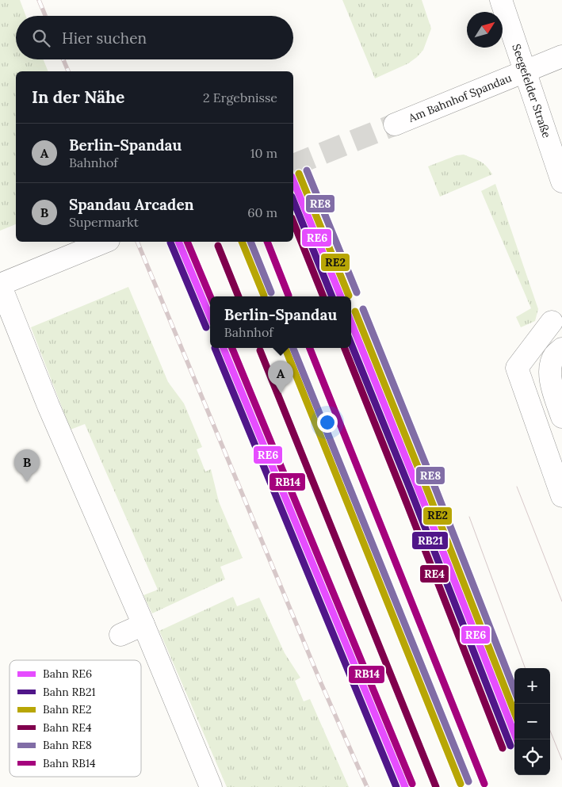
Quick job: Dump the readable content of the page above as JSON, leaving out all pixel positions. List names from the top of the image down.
{
  "streets": {
    "street": ["Seegefelder Straße", "Am Bahnhof Spandau"]
  },
  "crossings": [
    ["Seegefelder Straße", "Am Bahnhof Spandau"]
  ],
  "lines": [
    "rail line RE8",
    "rail line RE2",
    "rail line RE6",
    "rail line RB21",
    "rail line RE4",
    "rail line RB14"
  ],
  "legend": [
    "Bahn RE6",
    "Bahn RB21",
    "Bahn RE2",
    "Bahn RE4",
    "Bahn RE8",
    "Bahn RB14"
  ],
  "north": "top right",
  "page": {
    "search": "Hier suchen",
    "heading": ["In der Nähe", "2 Ergebnisse"],
    "list": [
      {
        "mark": "A",
        "name": "Berlin-Spandau",
        "note": "Bahnhof",
        "value": "10 m"
      },
      {
        "mark": "B",
        "name": "Spandau Arcaden",
        "note": "Supermarkt",
        "value": "60 m"
      }
    ],
    "popup": ["Berlin-Spandau", "Bahnhof"],
    "pins": ["A", "B"],
    "map_buttons": ["+", "−"]
  }
}
